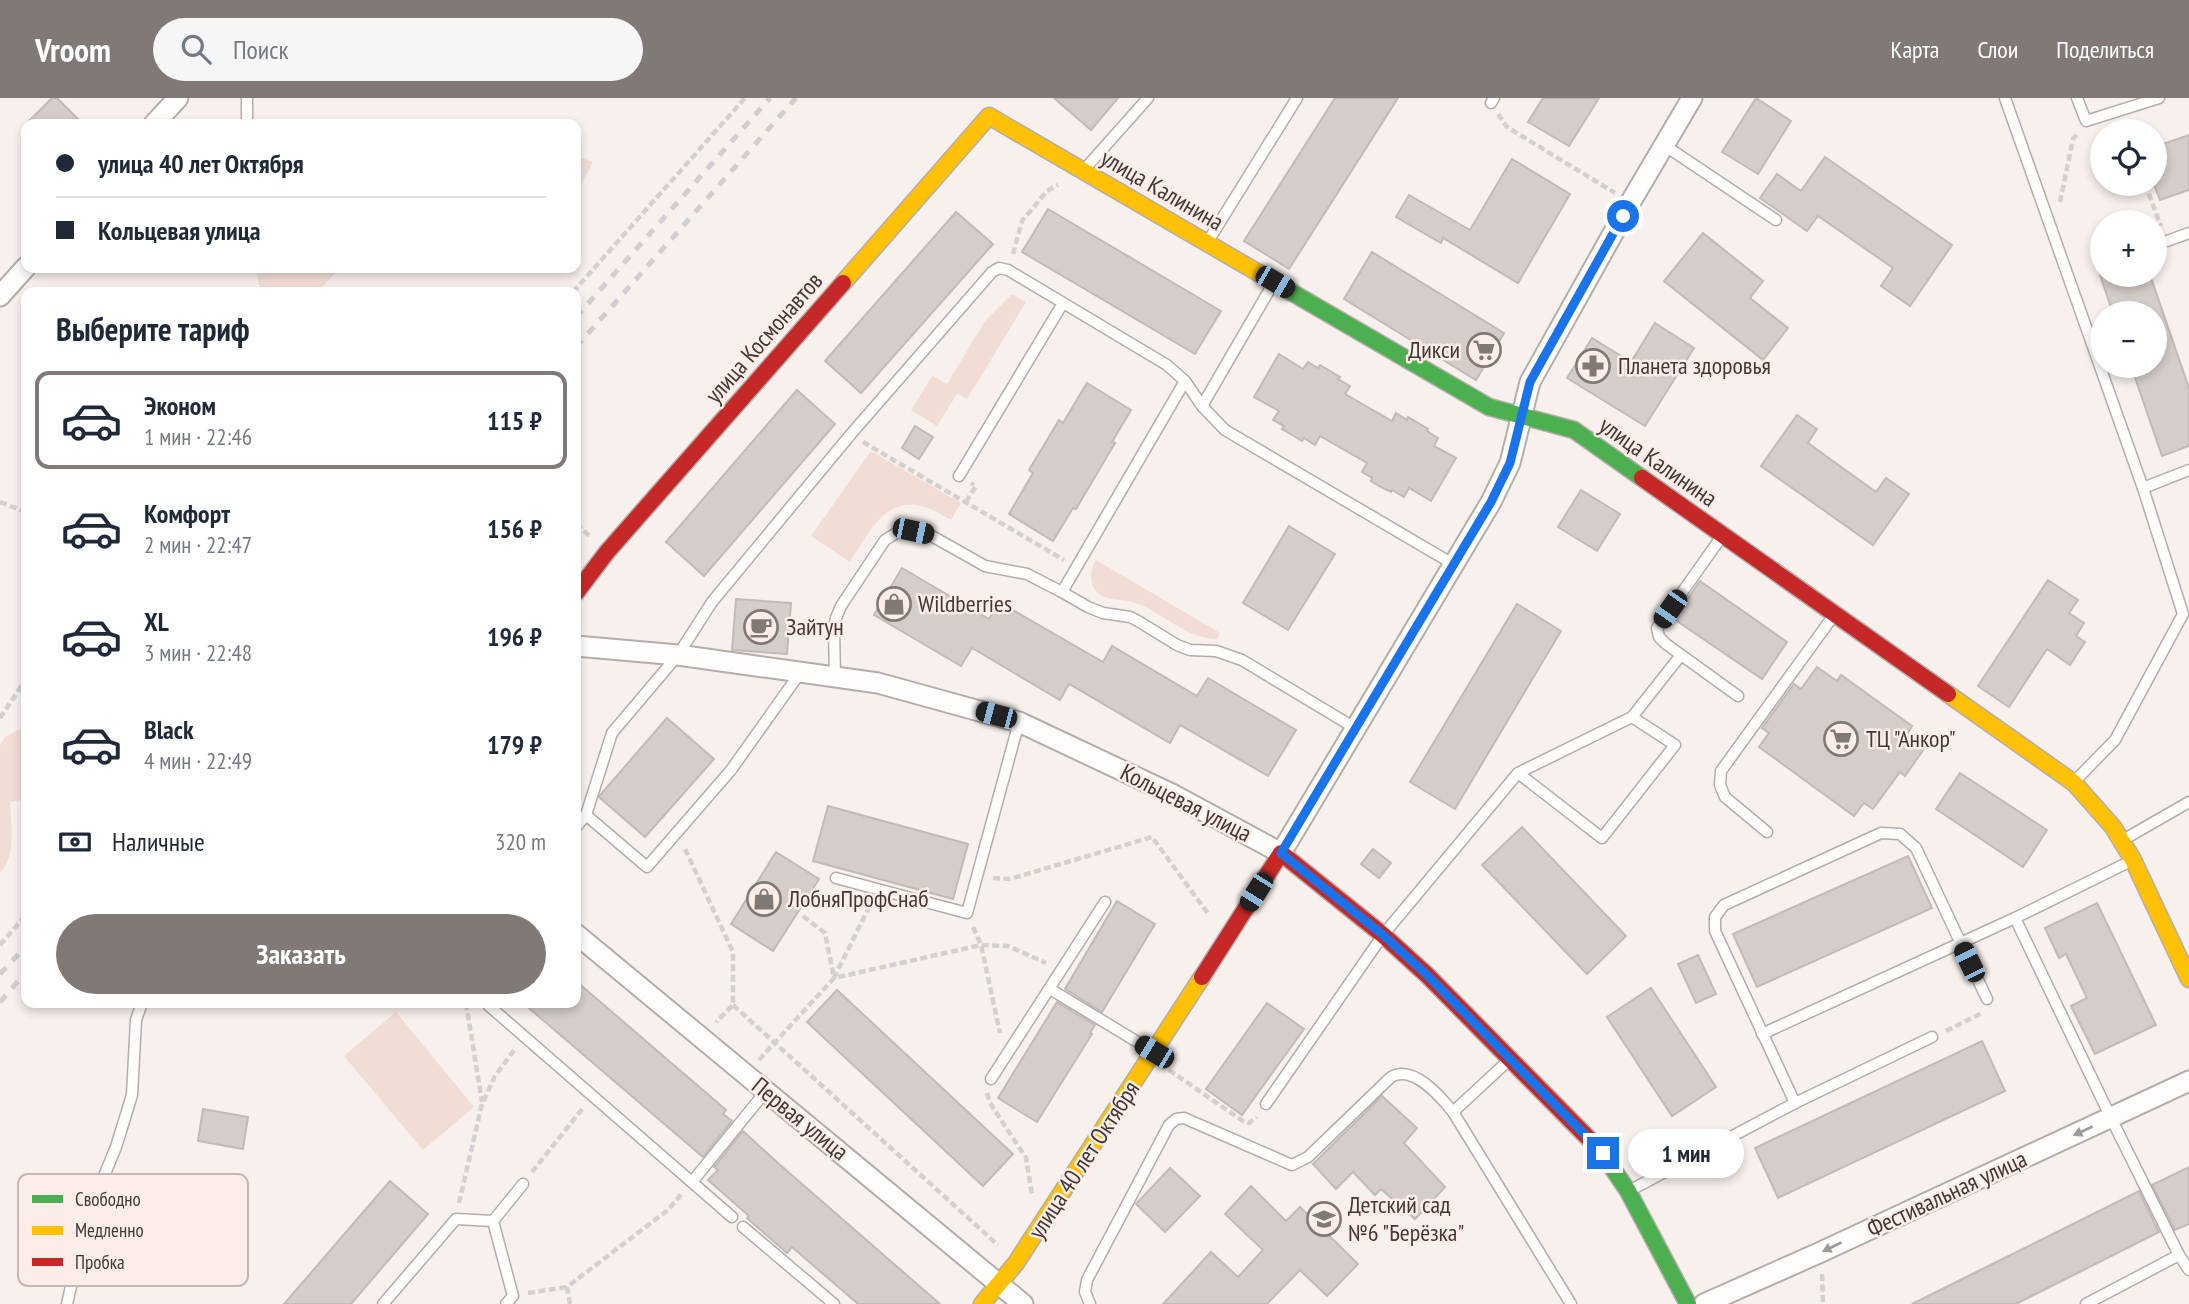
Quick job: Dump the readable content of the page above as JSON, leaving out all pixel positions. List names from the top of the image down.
{
  "streets": {
    "street": [
      "улица Калинина",
      "улица Космонавтов",
      "Кольцевая улица",
      "Первая улица",
      "улица 40 лет Октября",
      "Фестивальная улица"
    ]
  },
  "crossings": [
    ["улица Калинина", "улица Космонавтов"],
    ["улица Калинина", "улица 40 лет Октября"],
    ["Кольцевая улица", "улица 40 лет Октября"],
    ["Первая улица", "улица 40 лет Октября"]
  ],
  "one_way": ["Фестивальная улица"],
  "places": {
    "supermarket": ["Дикси", "ТЦ \"Анкор\""],
    "pharmacy": ["Планета здоровья"],
    "shop": ["Wildberries", "ЛобняПрофСнаб"],
    "cafe": ["Зайтун"],
    "school or university": ["Детский сад №6 \"Берёзка\""]
  },
  "legend": ["Свободно", "Медленно", "Пробка"],
  "page": {
    "header": "Vroom",
    "search": "Поиск",
    "nav": ["Карта", "Слои", "Поделиться"],
    "map_buttons": ["+", "−"],
    "banner": ["улица 40 лет Октября", "Кольцевая улица"],
    "heading": "Выберите тариф",
    "list": [
      {
        "name": "Эконом",
        "note": "1 мин · 22:46",
        "value": "115 ₽"
      },
      {
        "name": "Комфорт",
        "note": "2 мин · 22:47",
        "value": "156 ₽"
      },
      {
        "name": "XL",
        "note": "3 мин · 22:48",
        "value": "196 ₽"
      },
      {
        "name": "Black",
        "note": "4 мин · 22:49",
        "value": "179 ₽"
      }
    ],
    "pay": ["Наличные", "320 m"],
    "buttons": "Заказать",
    "bubble": "1 мин"
  }
}
